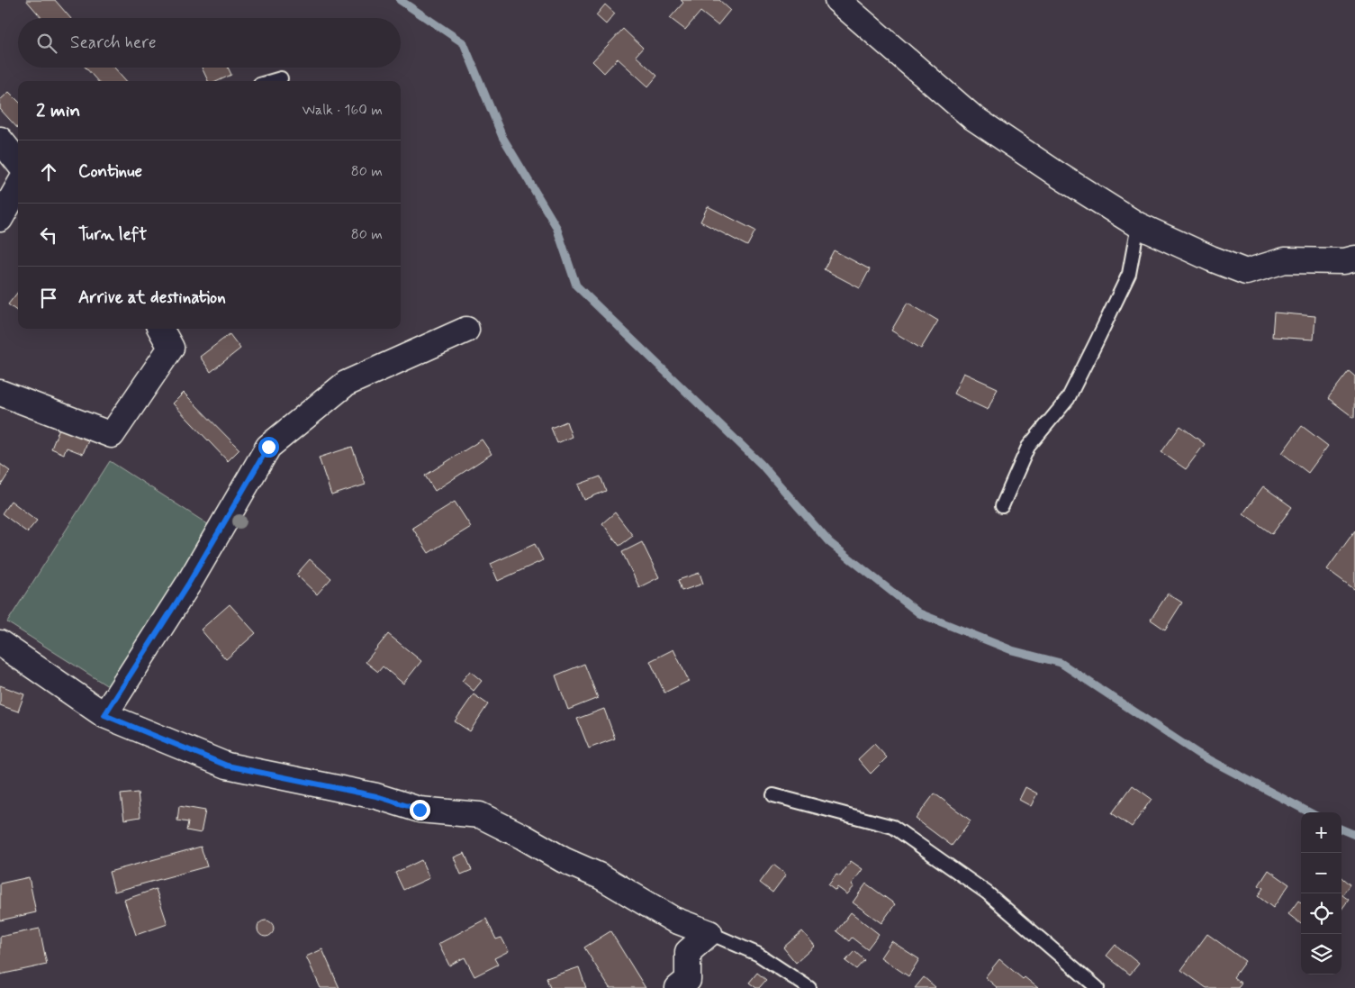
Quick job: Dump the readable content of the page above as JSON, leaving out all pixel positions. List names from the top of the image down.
{
  "page": {
    "search": "Search here",
    "heading": ["2 min", "Walk · 160 m"],
    "list": [
      ["Continue", "80 m"],
      ["Turn left", "80 m"],
      "Arrive at destination"
    ],
    "map_buttons": ["+", "−"]
  }
}
